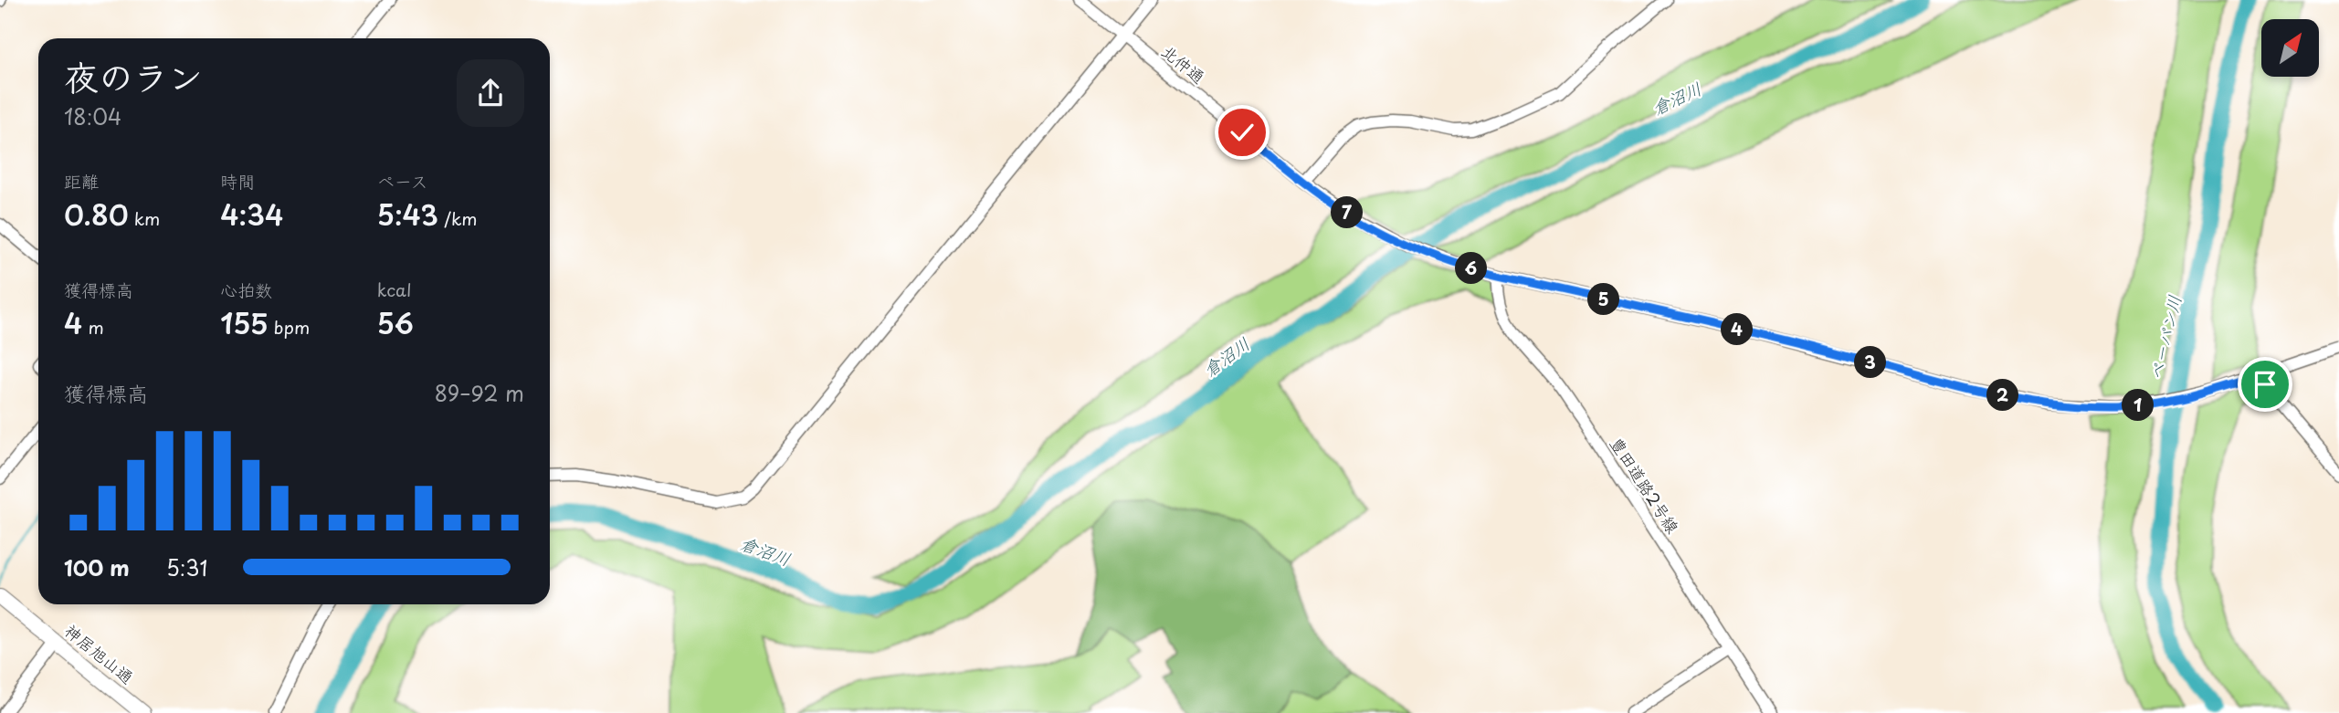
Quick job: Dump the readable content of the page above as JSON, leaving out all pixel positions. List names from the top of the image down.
{
  "streets": {
    "main road": ["神居旭山通"],
    "street": ["北仲通", "豊田道路2号線"]
  },
  "crossings": [
    ["北仲通", "豊田道路2号線"]
  ],
  "water": ["倉沼川", "ペーパン川"],
  "north": "top right",
  "page": {
    "heading": ["夜のラン", "18:04"],
    "stats": [
      ["距離", "0.80 km"],
      ["時間", "4:34"],
      ["ペース", "5:43 /km"],
      ["獲得標高", "4 m"],
      ["心拍数", "155 bpm"],
      ["kcal", "56"]
    ],
    "pins": [
      "7",
      "6",
      "5",
      "4",
      "3",
      "2",
      "1"
    ],
    "chart": ["獲得標高", "89–92 m"],
    "list": [
      {
        "name": "100 m",
        "note": "5:31"
      }
    ]
  }
}
